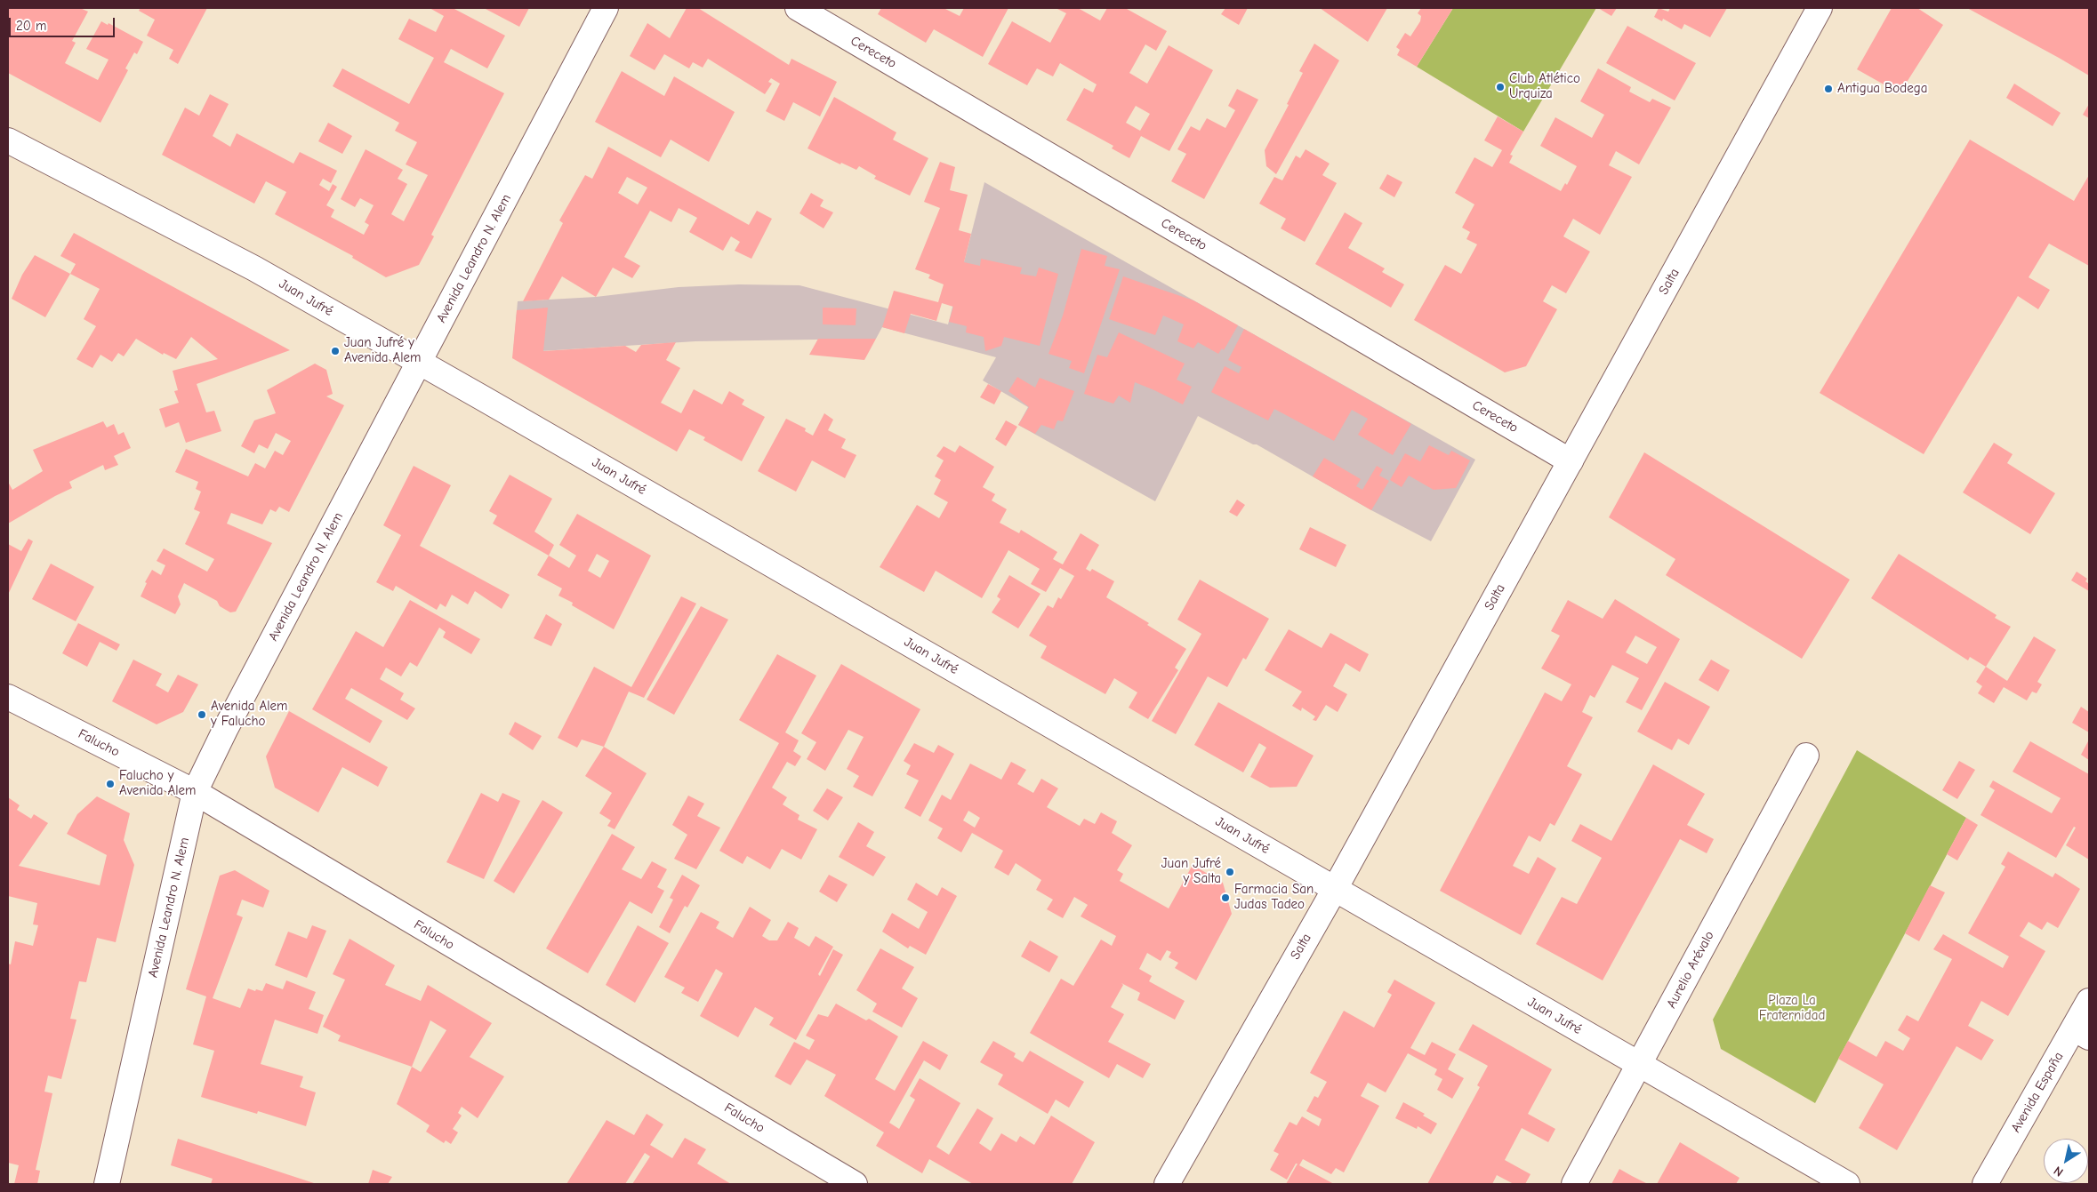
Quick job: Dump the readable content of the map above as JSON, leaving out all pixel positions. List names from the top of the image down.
{
  "streets": {
    "street": [
      "Cereceto",
      "Avenida Leandro N. Alem",
      "Salta",
      "Juan Jufré",
      "Falucho",
      "Aurelio Arévalo",
      "Avenida España"
    ]
  },
  "crossings": [
    ["Cereceto", "Salta"],
    ["Avenida Leandro N. Alem", "Juan Jufré"],
    ["Avenida Leandro N. Alem", "Falucho"],
    ["Salta", "Juan Jufré"],
    ["Juan Jufré", "Aurelio Arévalo"]
  ],
  "parks": ["Plaza La Fraternidad"],
  "places": [
    "Club Atlético Urquiza",
    "Antigua Bodega",
    "Juan Jufré y Avenida Alem",
    "Avenida Alem y Falucho",
    "Falucho y Avenida Alem",
    "Juan Jufré y Salta",
    "Farmacia San Judas Tadeo"
  ],
  "scale_bar": "20 m",
  "north": "bottom left"
}
